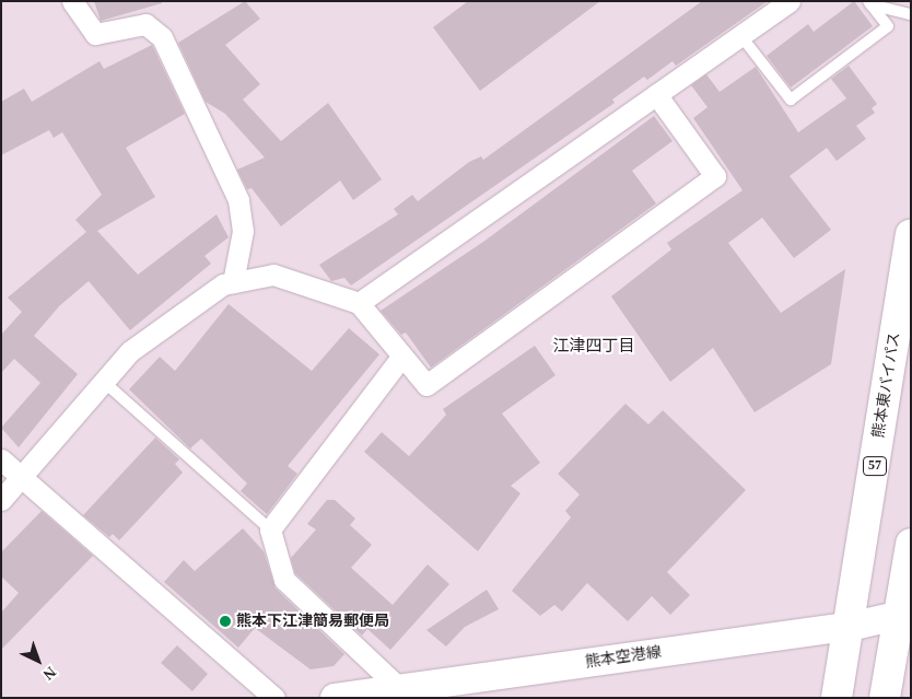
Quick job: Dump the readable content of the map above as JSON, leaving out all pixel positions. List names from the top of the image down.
{
  "streets": {
    "highway": ["熊本東バイパス", "57"],
    "main road": ["熊本空港線"]
  },
  "crossings": [
    ["熊本東バイパス", "熊本空港線"]
  ],
  "districts": ["江津四丁目"],
  "places": ["熊本下江津簡易郵便局"],
  "north": "bottom right"
}
